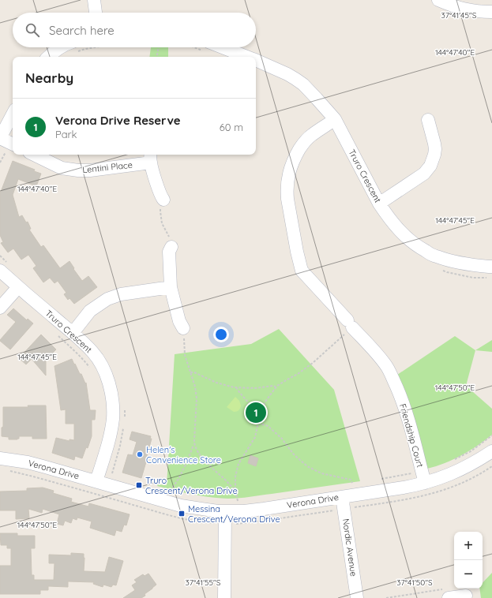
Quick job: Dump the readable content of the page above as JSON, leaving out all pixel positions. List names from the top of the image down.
{
  "streets": {
    "street": [
      "Lentini Place",
      "Truro Crescent",
      "Friendship Court",
      "Verona Drive",
      "Nordic Avenue"
    ]
  },
  "crossings": [
    ["Truro Crescent", "Friendship Court"],
    ["Truro Crescent", "Verona Drive"],
    ["Friendship Court", "Verona Drive"],
    ["Verona Drive", "Nordic Avenue"]
  ],
  "places": {
    "other": ["Helen's Convenience Store"],
    "transit": ["Truro Crescent/Verona Drive", "Messina Crescent/Verona Drive"]
  },
  "page": {
    "search": "Search here",
    "heading": "Nearby",
    "list": [
      {
        "mark": "1",
        "name": "Verona Drive Reserve",
        "note": "Park",
        "value": "60 m"
      }
    ],
    "pins": "1",
    "map_buttons": ["+", "−"]
  },
  "coordinates": [
    "37°41'45\"S",
    "144°47'40\"E",
    "144°47'45\"E",
    "144°47'50\"E",
    "37°41'55\"S",
    "37°41'50\"S"
  ]
}
